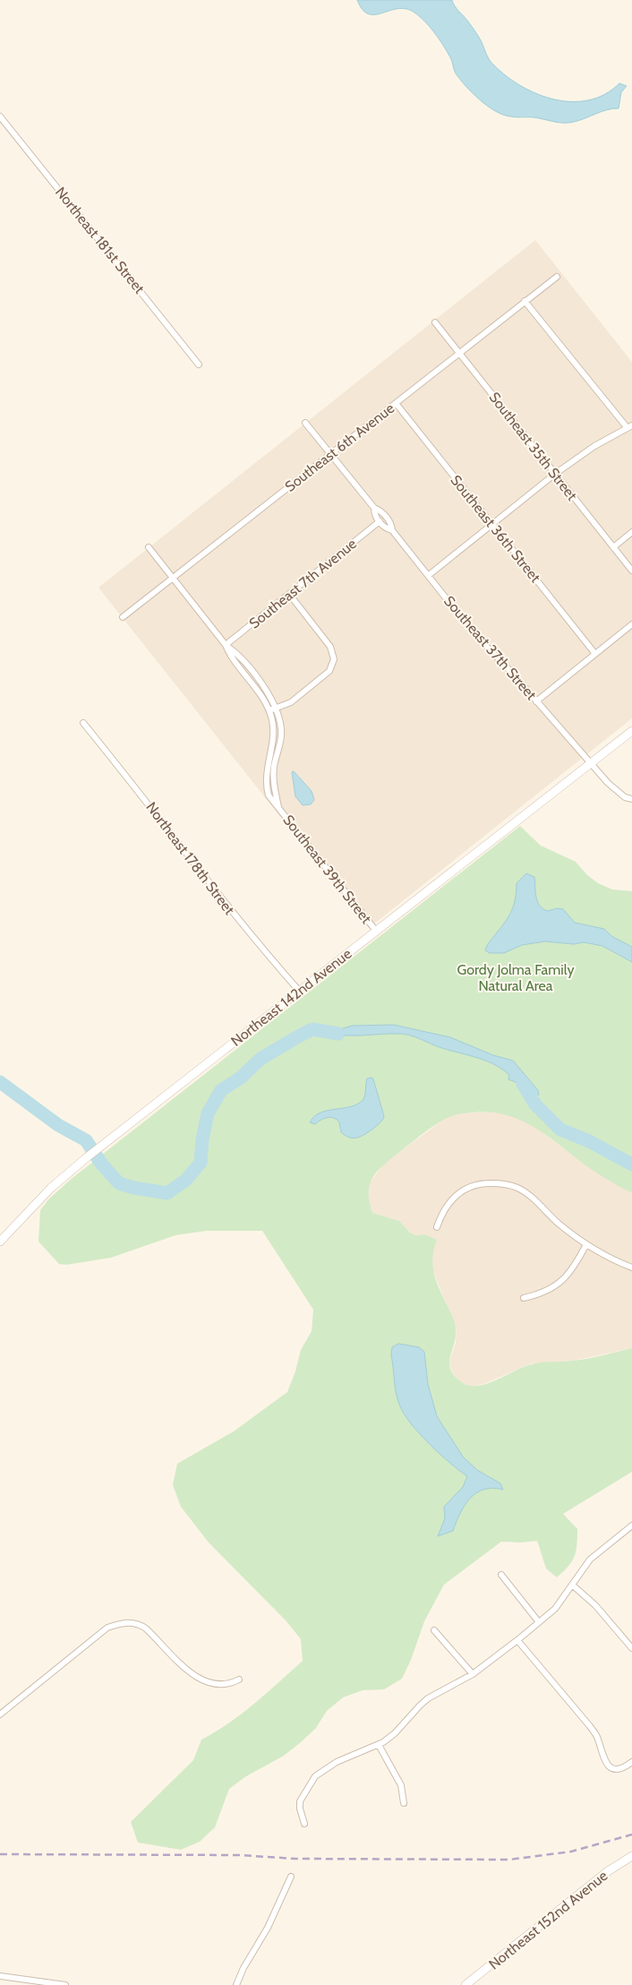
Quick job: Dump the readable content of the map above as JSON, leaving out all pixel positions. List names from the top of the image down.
{
  "streets": {
    "street": [
      "Northeast 181st Street",
      "Southeast 35th Street",
      "Southeast 6th Avenue",
      "Southeast 36th Street",
      "Southeast 7th Avenue",
      "Southeast 37th Street",
      "Northeast 178th Street",
      "Southeast 39th Street",
      "Northeast 142nd Avenue",
      "Northeast 152nd Avenue"
    ]
  },
  "crossings": [
    ["Southeast 35th Street", "Southeast 6th Avenue"],
    ["Southeast 6th Avenue", "Southeast 36th Street"],
    ["Southeast 6th Avenue", "Southeast 37th Street"],
    ["Southeast 6th Avenue", "Southeast 39th Street"],
    ["Southeast 7th Avenue", "Southeast 37th Street"],
    ["Southeast 7th Avenue", "Southeast 39th Street"],
    ["Southeast 37th Street", "Northeast 142nd Avenue"],
    ["Northeast 178th Street", "Northeast 142nd Avenue"],
    ["Southeast 39th Street", "Northeast 142nd Avenue"]
  ],
  "parks": ["Gordy Jolma Family Natural Area"]
}
